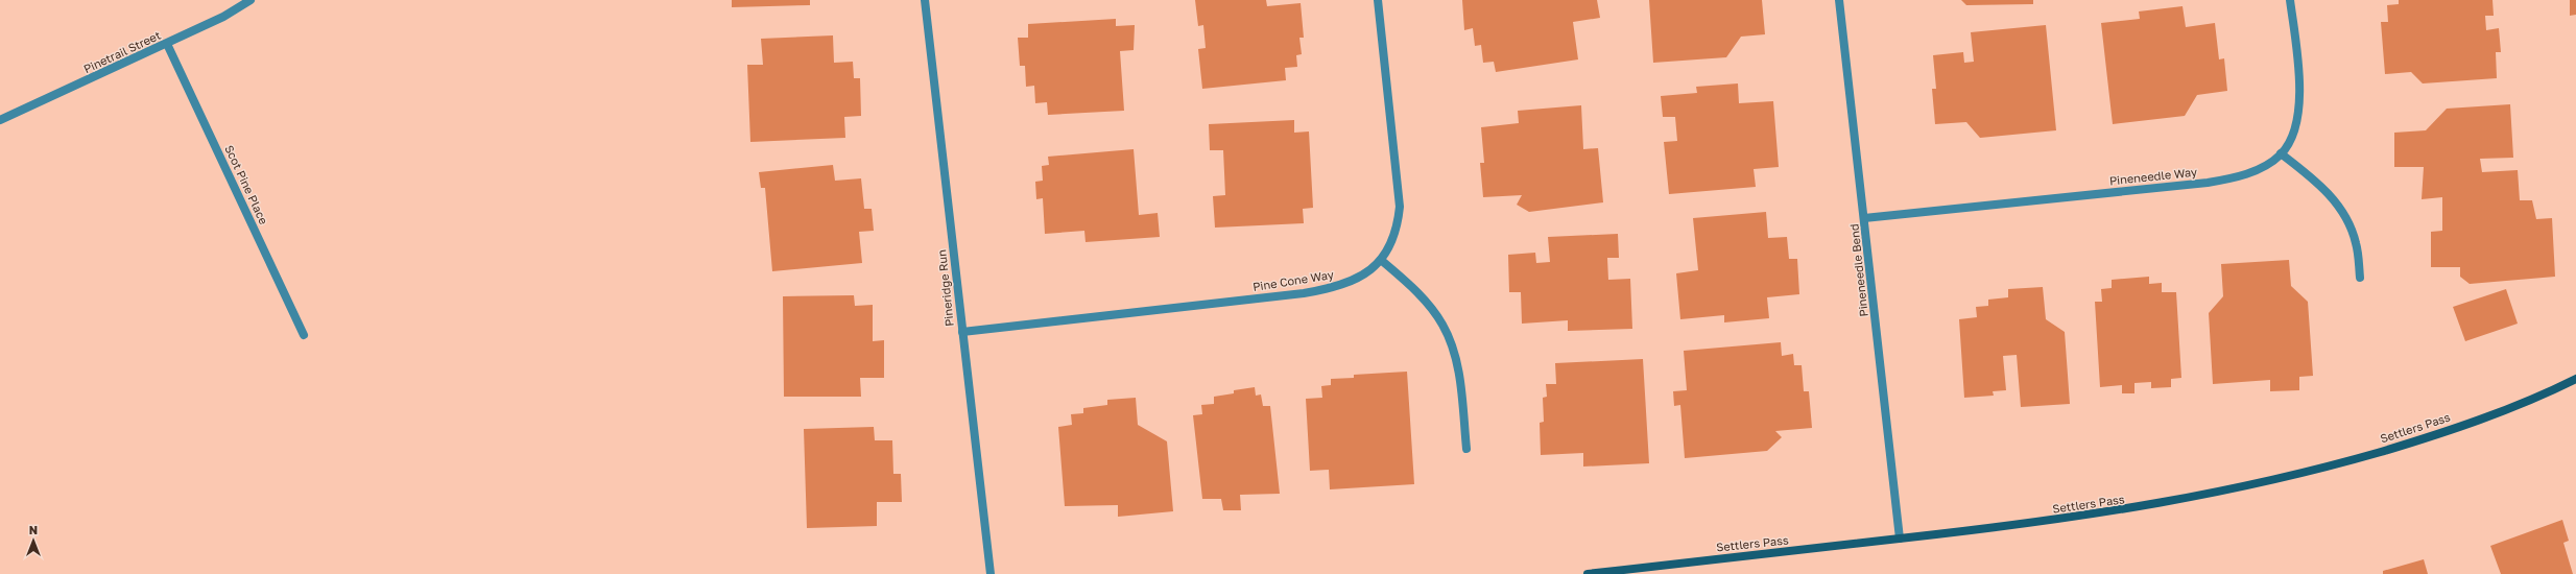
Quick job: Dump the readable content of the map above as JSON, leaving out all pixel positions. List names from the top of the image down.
{
  "streets": {
    "street": [
      "Pinetrail Street",
      "Pineneedle Way",
      "Scot Pine Place",
      "Pineneedle Bend",
      "Pine Cone Way",
      "Pineridge Run",
      "Settlers Pass"
    ]
  },
  "crossings": [
    ["Pinetrail Street", "Scot Pine Place"],
    ["Pineneedle Way", "Pineneedle Bend"],
    ["Pineneedle Bend", "Settlers Pass"],
    ["Pine Cone Way", "Pineridge Run"]
  ],
  "north": "top"
}
